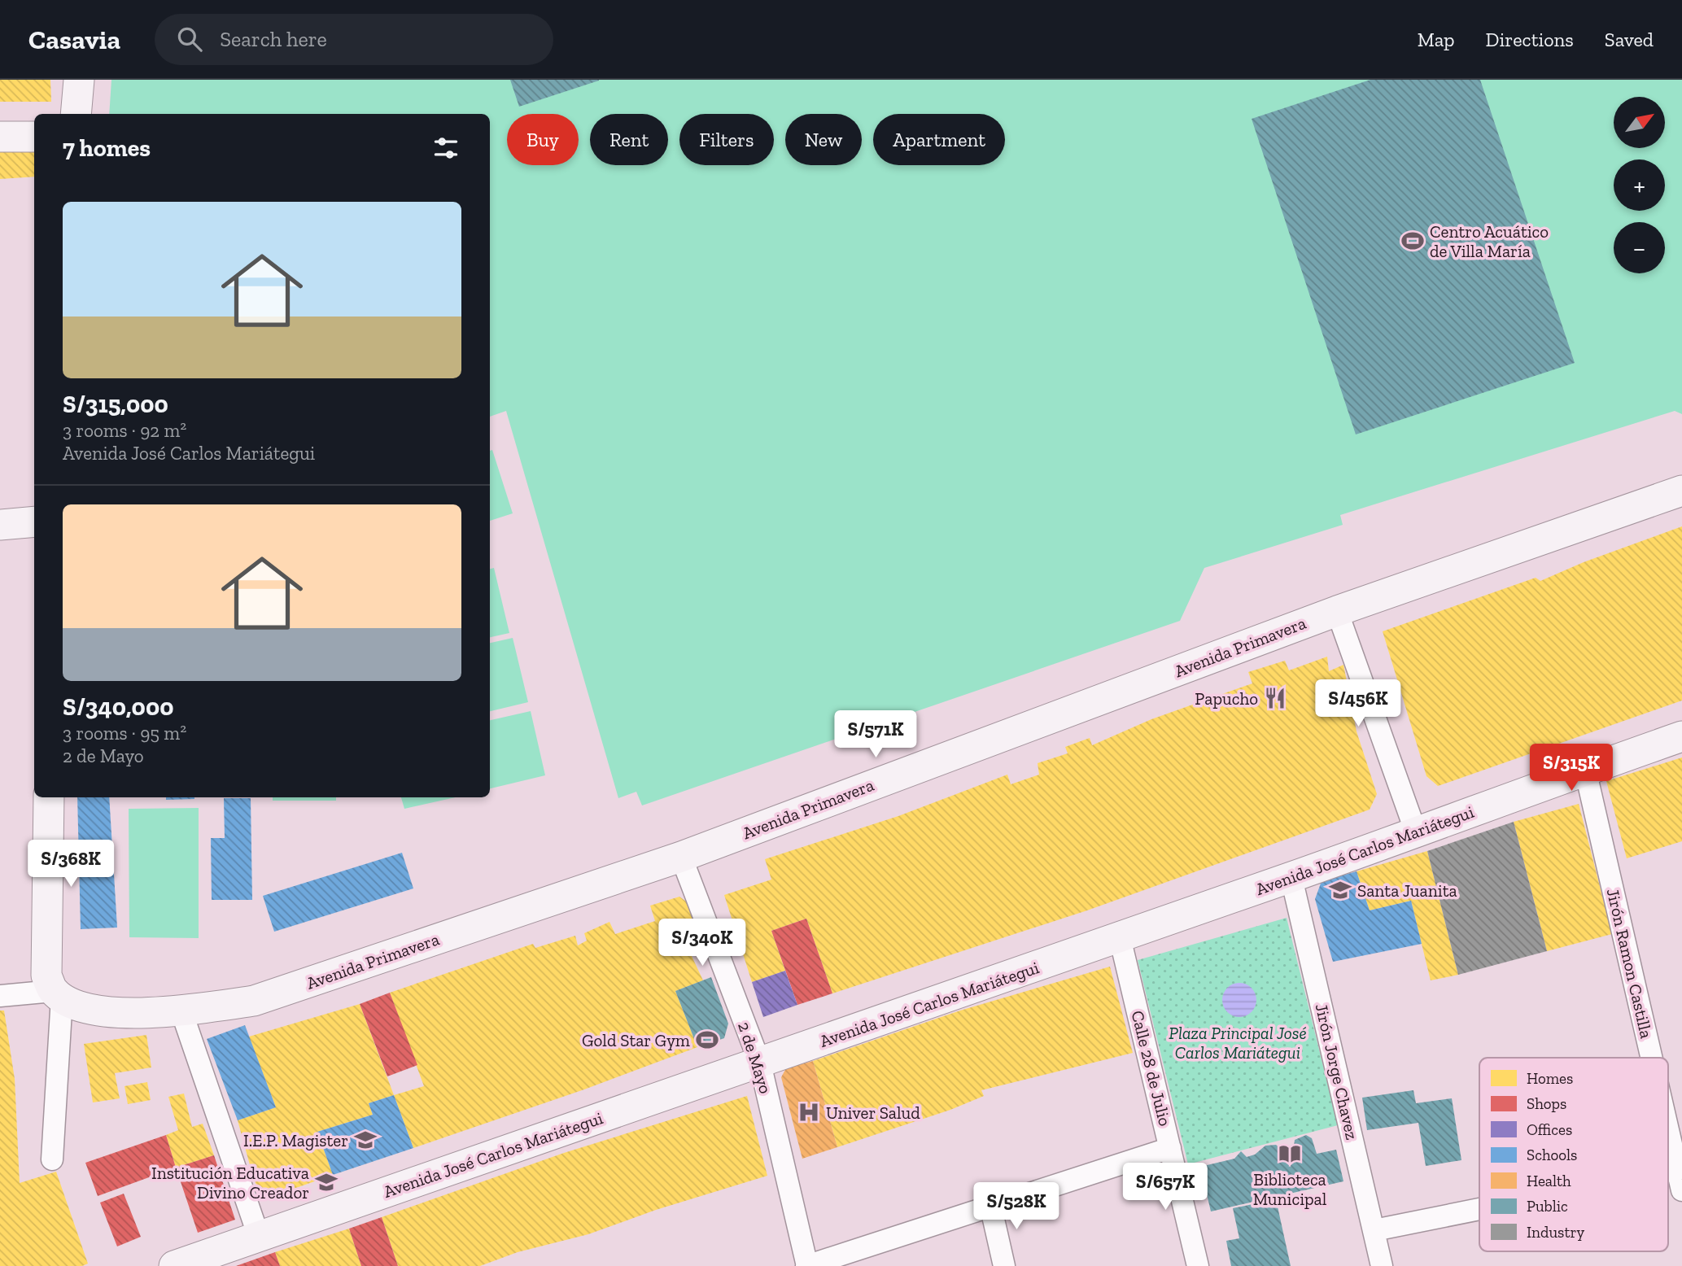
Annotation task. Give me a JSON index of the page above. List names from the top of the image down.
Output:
{
  "streets": {
    "street": [
      "Avenida Primavera",
      "Avenida José Carlos Mariátegui",
      "Jirón Ramon Castilla",
      "2 de Mayo",
      "Calle 28 de Julio",
      "Jirón Jorge Chavez"
    ]
  },
  "crossings": [
    ["Avenida Primavera", "2 de Mayo"],
    ["Avenida José Carlos Mariátegui", "Jirón Ramon Castilla"],
    ["Avenida José Carlos Mariátegui", "2 de Mayo"],
    ["Avenida José Carlos Mariátegui", "Calle 28 de Julio"],
    ["Avenida José Carlos Mariátegui", "Jirón Jorge Chavez"]
  ],
  "parks": ["Plaza Principal José Carlos Mariátegui"],
  "places": {
    "sports": ["Centro Acuático de Villa María", "Gold Star Gym"],
    "restaurant": ["Papucho"],
    "school or university": ["Santa Juanita", "I.E.P. Magister", "Institución Educativa Divino Creador"],
    "hospital": ["Univer Salud"],
    "library": ["Biblioteca Municipal"]
  },
  "legend": [
    "Homes",
    "Shops",
    "Offices",
    "Schools",
    "Health",
    "Public",
    "Industry"
  ],
  "north": "top right",
  "page": {
    "header": "Casavia",
    "search": "Search here",
    "nav": ["Map", "Directions", "Saved"],
    "map_buttons": ["+", "−"],
    "chip": [
      "Buy",
      "Rent",
      "Filters",
      "New",
      "Apartment"
    ],
    "heading": "7 homes",
    "list": [
      {
        "name": "S/315,000",
        "note": "3 rooms · 92 m² · Avenida José Carlos Mariátegui"
      },
      {
        "name": "S/340,000",
        "note": "3 rooms · 95 m² · 2 de Mayo"
      }
    ],
    "price": [
      "S/456K",
      "S/571K",
      "S/315K",
      "S/368K",
      "S/340K",
      "S/657K",
      "S/528K"
    ]
  }
}
